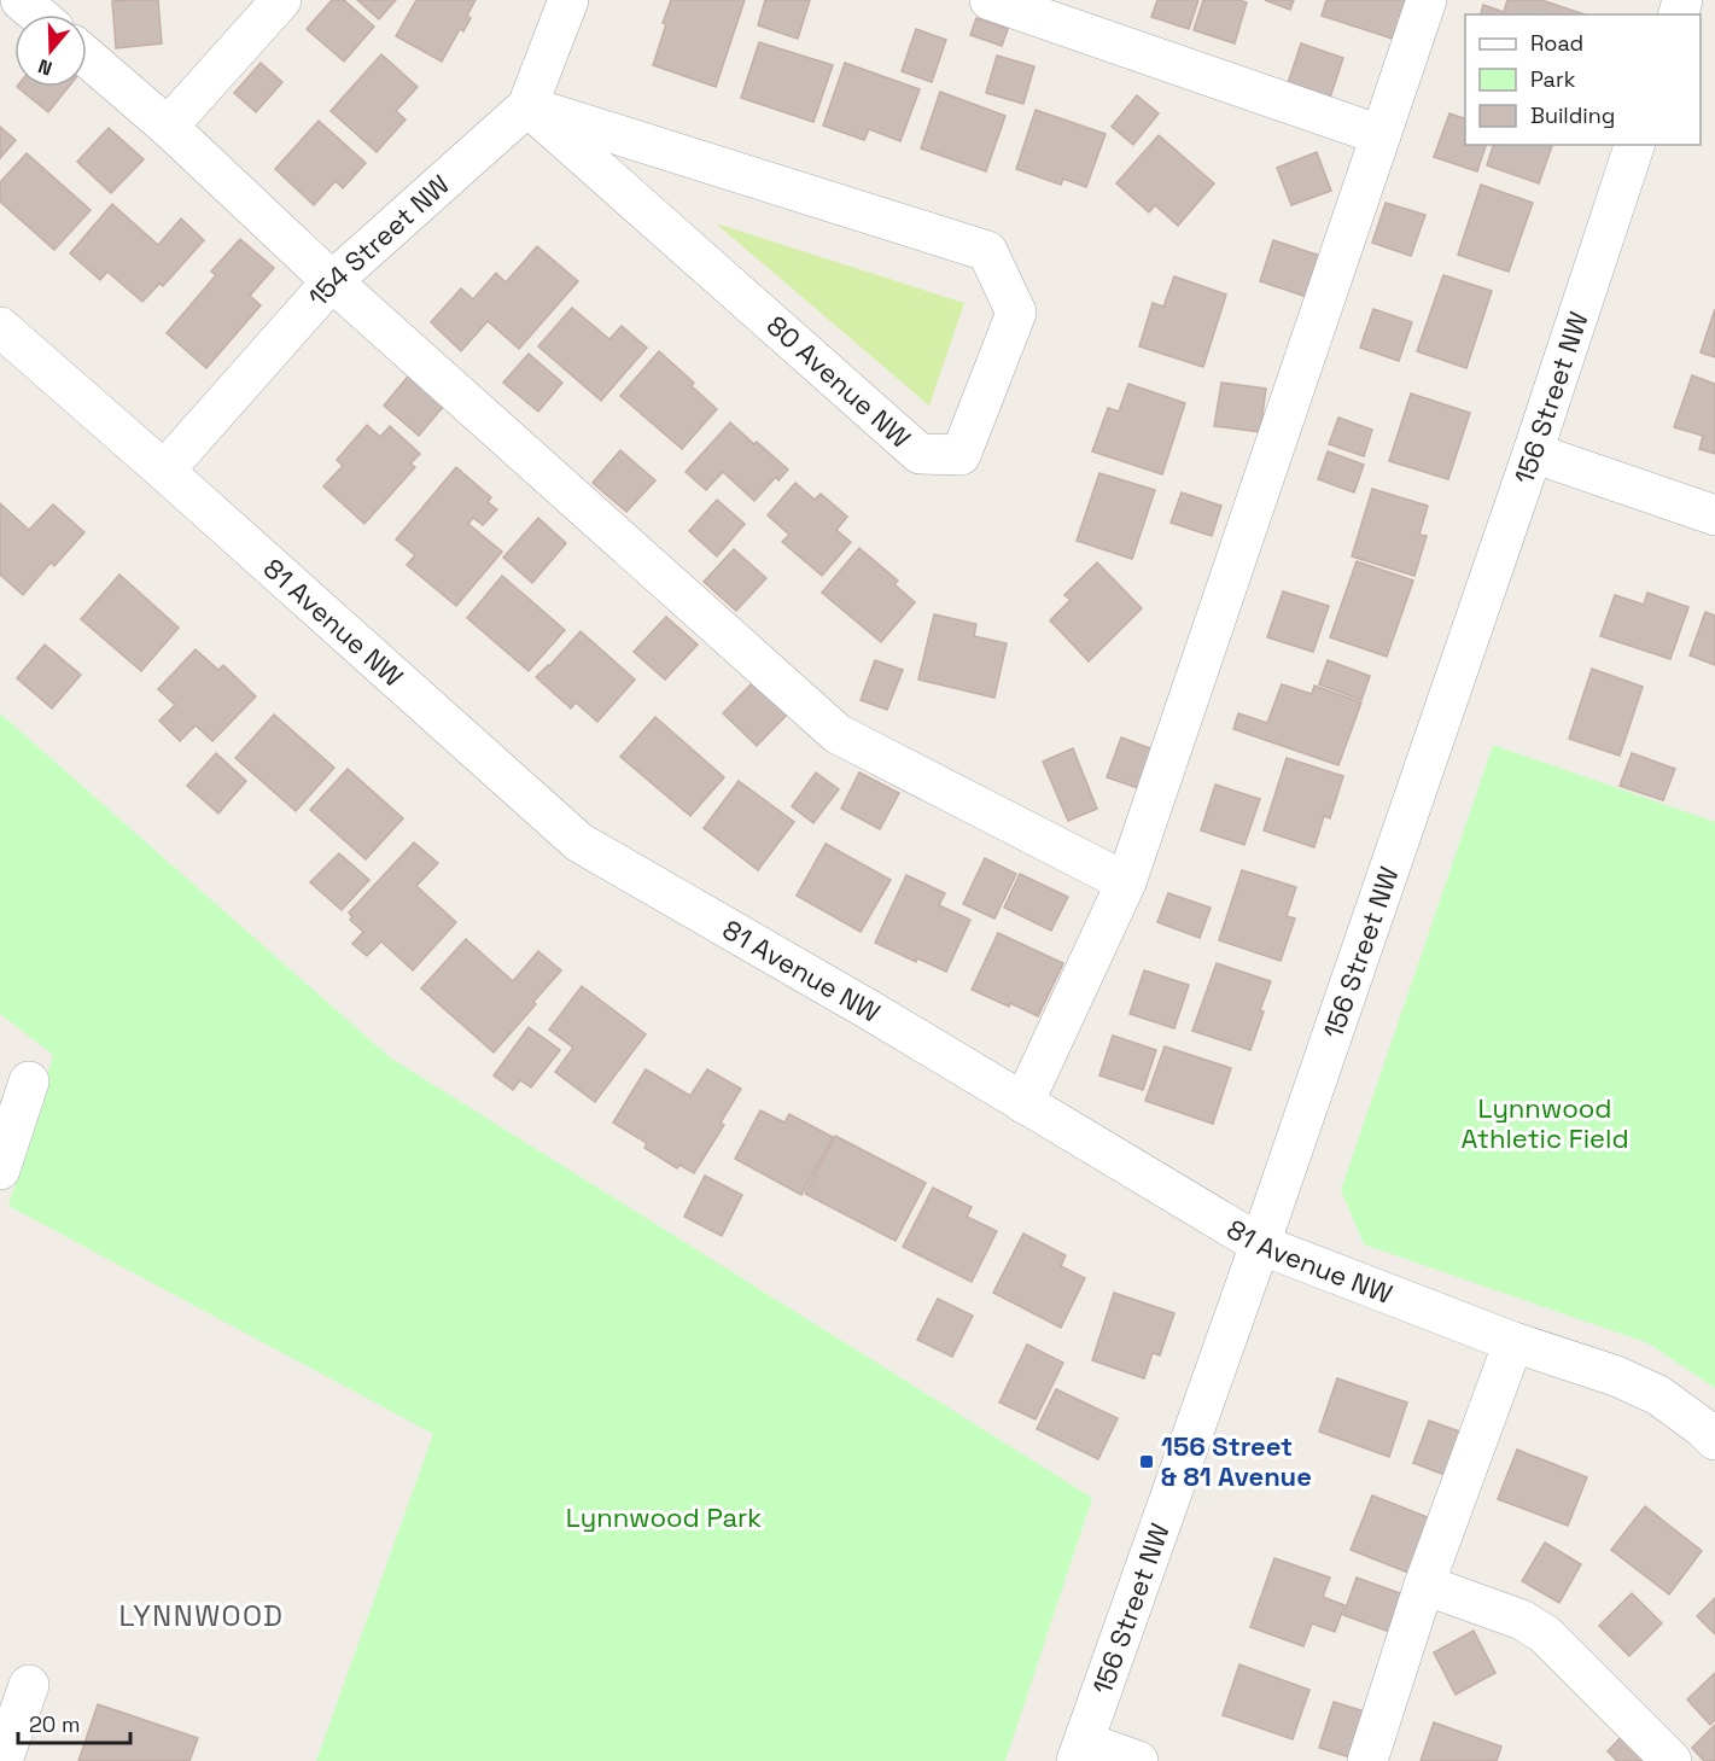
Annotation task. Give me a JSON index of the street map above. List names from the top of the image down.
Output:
{
  "streets": {
    "street": [
      "154 Street NW",
      "80 Avenue NW",
      "156 Street NW",
      "81 Avenue NW"
    ]
  },
  "crossings": [
    ["154 Street NW", "80 Avenue NW"],
    ["154 Street NW", "81 Avenue NW"],
    ["156 Street NW", "81 Avenue NW"]
  ],
  "districts": ["LYNNWOOD"],
  "parks": ["Lynnwood Athletic Field", "Lynnwood Park"],
  "places": {
    "transit": ["156 Street & 81 Avenue"]
  },
  "legend": ["Road", "Park", "Building"],
  "scale_bar": "20 m",
  "north": "bottom"
}
